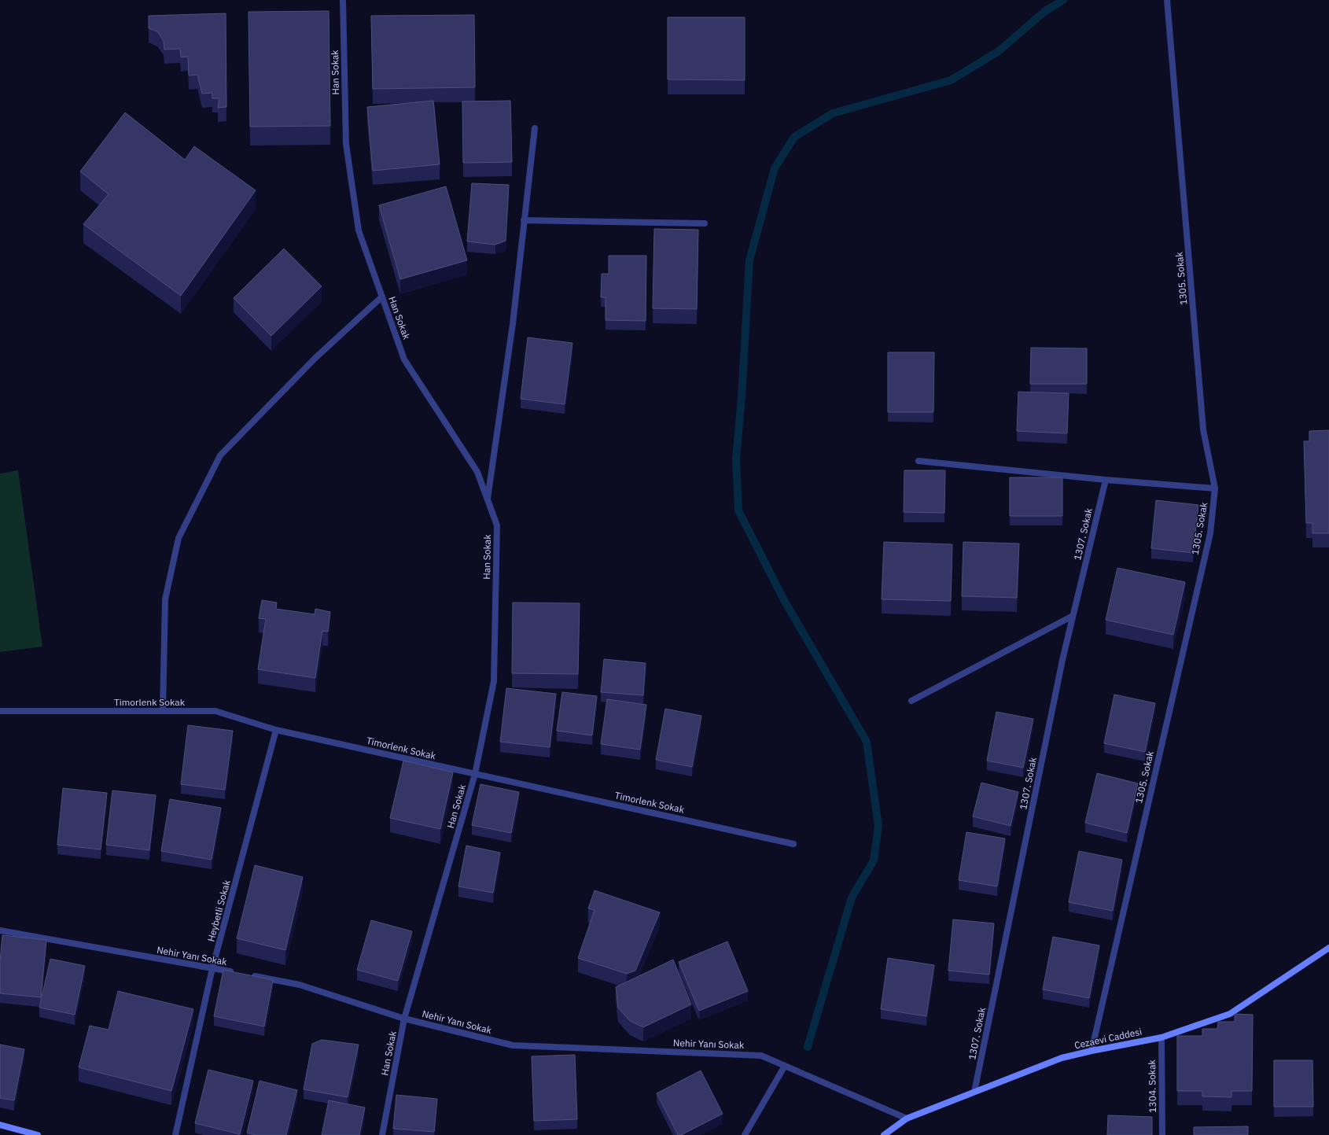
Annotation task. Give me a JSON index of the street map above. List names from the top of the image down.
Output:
{
  "streets": {
    "street": [
      "Han Sokak",
      "1305. Sokak",
      "1307. Sokak",
      "Timorlenk Sokak",
      "Heybetli Sokak",
      "Nehir Yanı Sokak",
      "Cezaevi Caddesi",
      "1304. Sokak"
    ]
  },
  "crossings": [
    ["Han Sokak", "Timorlenk Sokak"],
    ["Han Sokak", "Nehir Yanı Sokak"],
    ["1305. Sokak", "Cezaevi Caddesi"],
    ["1307. Sokak", "Cezaevi Caddesi"],
    ["Timorlenk Sokak", "Heybetli Sokak"],
    ["Heybetli Sokak", "Nehir Yanı Sokak"],
    ["Nehir Yanı Sokak", "Cezaevi Caddesi"],
    ["Cezaevi Caddesi", "1304. Sokak"]
  ]
}
